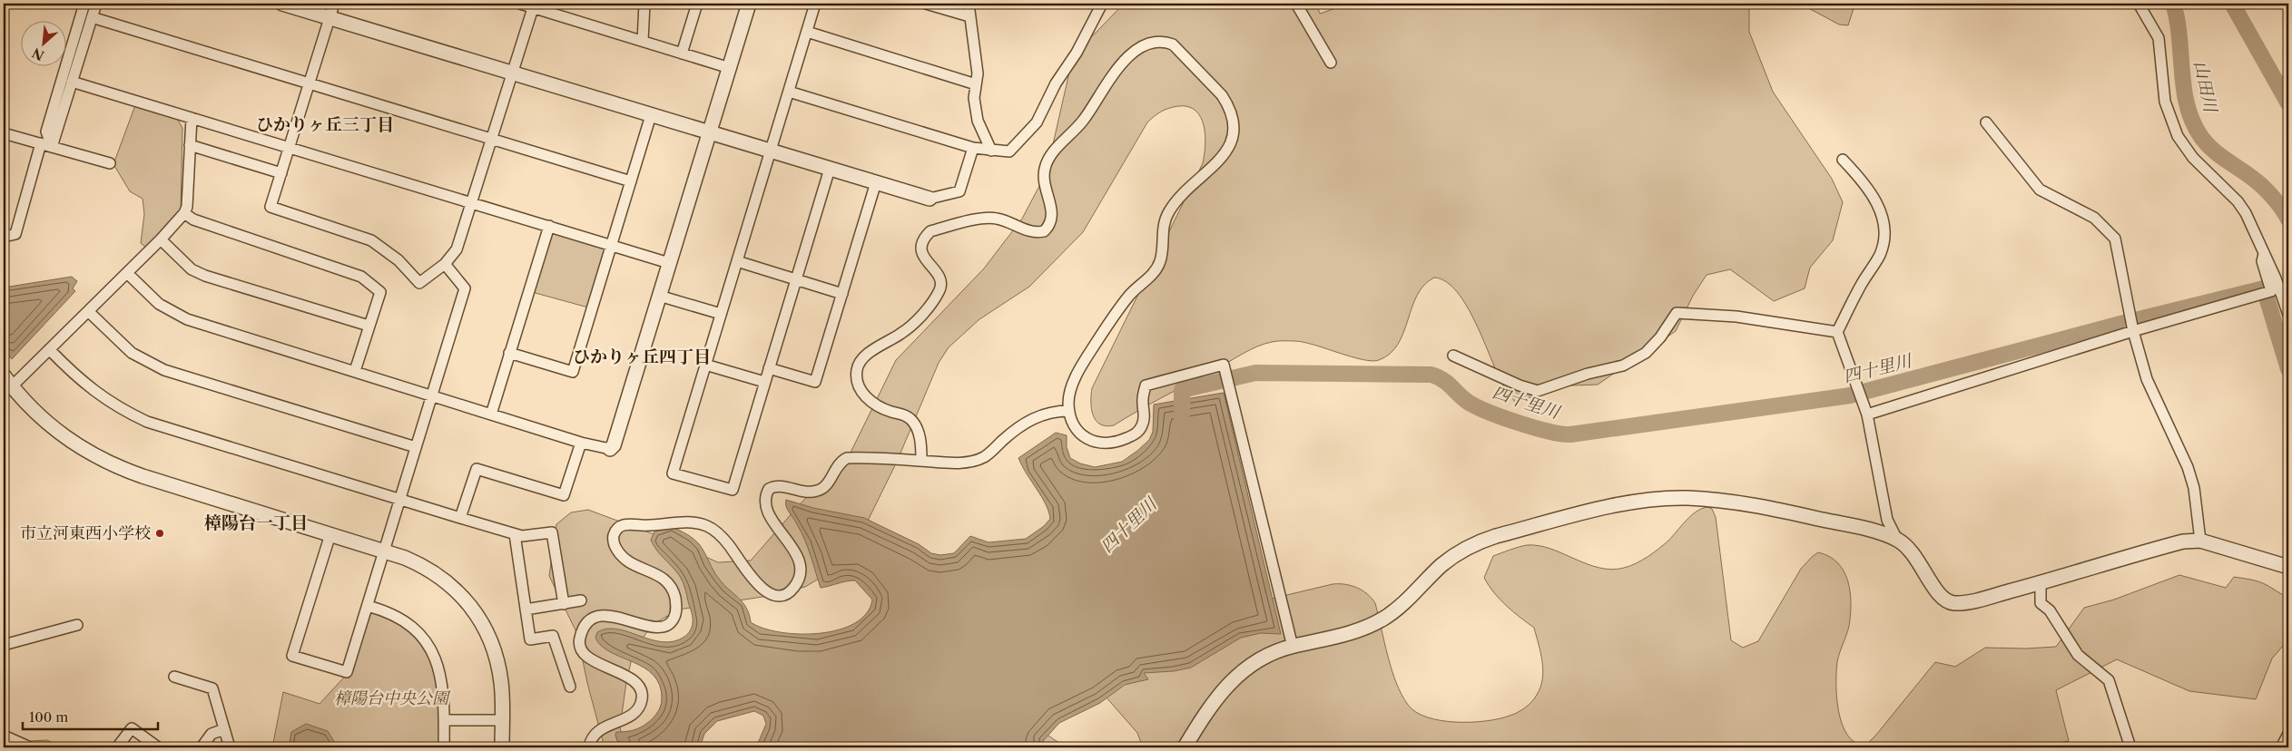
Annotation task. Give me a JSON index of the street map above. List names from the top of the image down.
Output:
{
  "districts": ["ひかりヶ丘三丁目", "ひかりヶ丘四丁目", "樟陽台一丁目"],
  "water": ["山田川", "四十里川"],
  "parks": ["樟陽台中央公園"],
  "places": ["市立河東西小学校"],
  "scale_bar": "100 m",
  "north": "bottom left"
}
